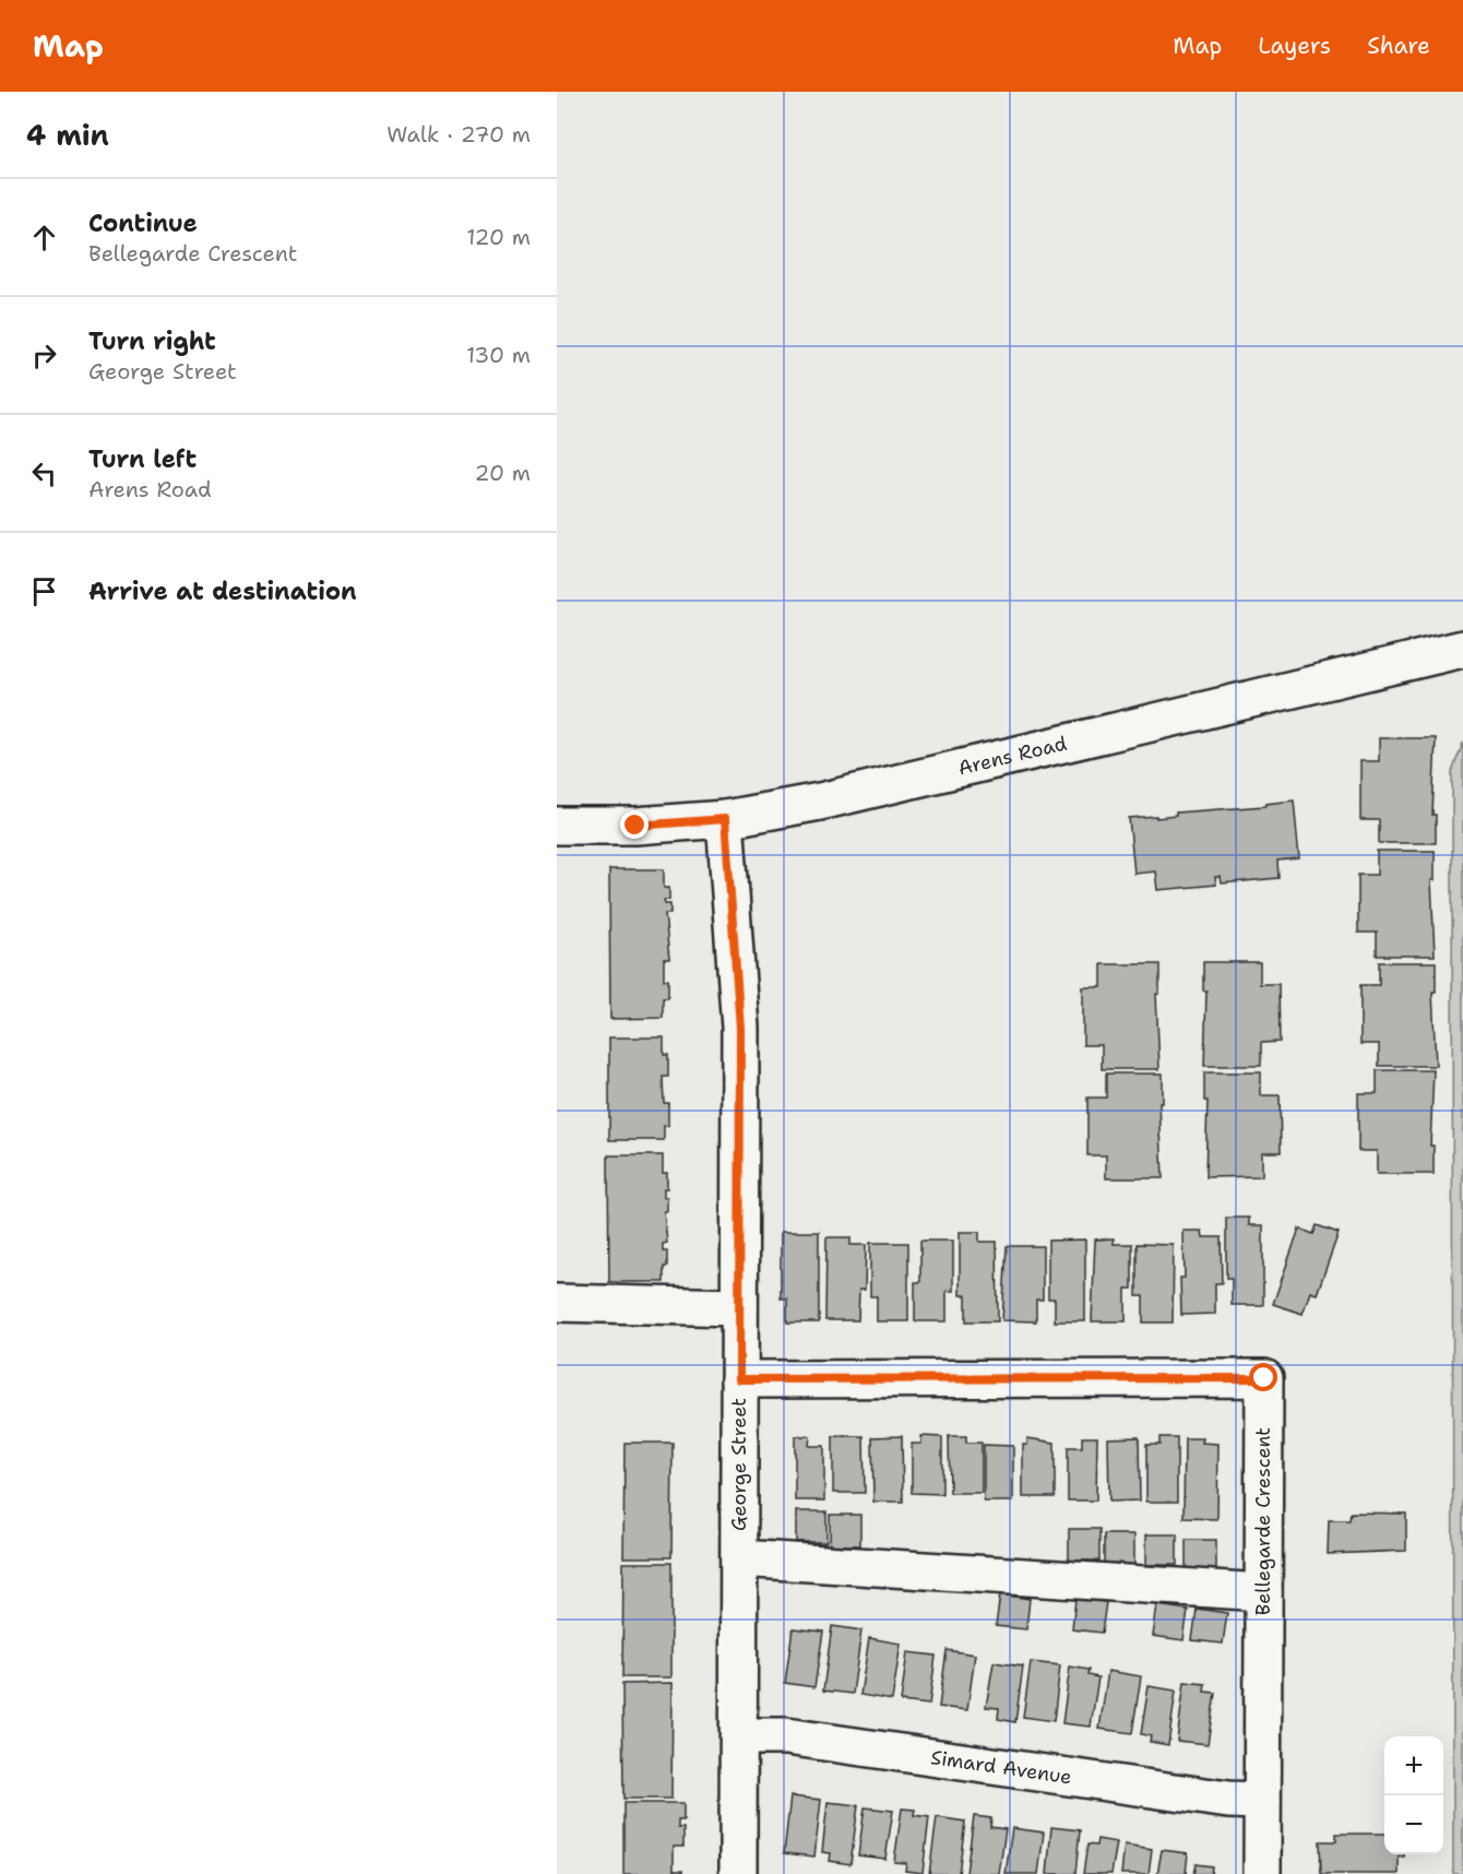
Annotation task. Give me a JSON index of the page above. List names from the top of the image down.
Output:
{
  "streets": {
    "street": [
      "Arens Road",
      "George Street",
      "Bellegarde Crescent",
      "Simard Avenue"
    ]
  },
  "crossings": [
    ["Arens Road", "George Street"],
    ["George Street", "Bellegarde Crescent"],
    ["George Street", "Simard Avenue"],
    ["Bellegarde Crescent", "Simard Avenue"]
  ],
  "page": {
    "header": "Map",
    "nav": ["Map", "Layers", "Share"],
    "heading": ["4 min", "Walk · 270 m"],
    "list": [
      ["Continue", "Bellegarde Crescent", "120 m"],
      ["Turn right", "George Street", "130 m"],
      ["Turn left", "Arens Road", "20 m"],
      "Arrive at destination"
    ],
    "map_buttons": ["+", "−"]
  }
}
